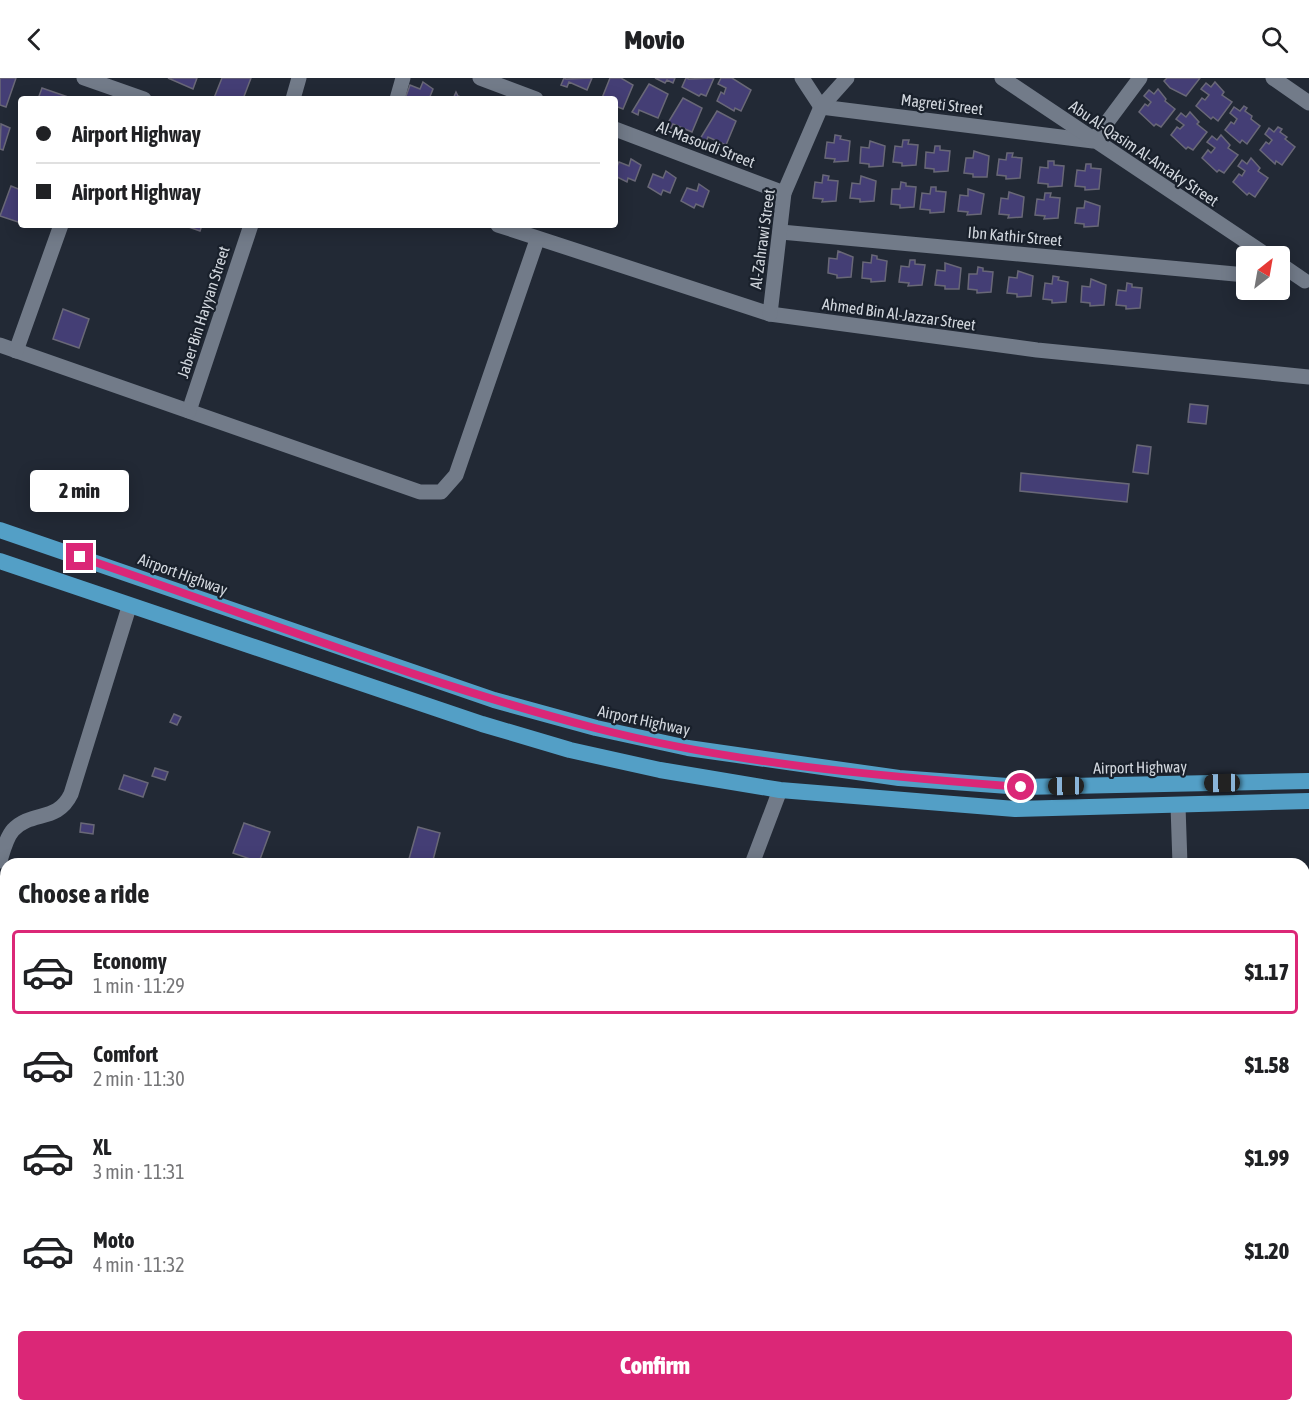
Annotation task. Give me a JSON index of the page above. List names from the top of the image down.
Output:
{
  "streets": {
    "highway": ["Airport Highway"],
    "street": [
      "Magreti Street",
      "Al-Masoudi Street",
      "Abu Al-Qasim Al-Antaky Street",
      "Ibn Kathir Street",
      "Al-Zahrawi Street",
      "Jaber Bin Hayyan Street",
      "Ahmed Bin Al-Jazzar Street"
    ]
  },
  "crossings": [
    ["Magreti Street", "Abu Al-Qasim Al-Antaky Street"],
    ["Magreti Street", "Al-Zahrawi Street"],
    ["Al-Masoudi Street", "Al-Zahrawi Street"],
    ["Ibn Kathir Street", "Al-Zahrawi Street"],
    ["Al-Zahrawi Street", "Ahmed Bin Al-Jazzar Street"]
  ],
  "north": "top right",
  "page": {
    "header": "Movio",
    "banner": ["Airport Highway", "Airport Highway"],
    "bubble": "2 min",
    "heading": "Choose a ride",
    "list": [
      {
        "name": "Economy",
        "note": "1 min · 11:29",
        "value": "$1.17"
      },
      {
        "name": "Comfort",
        "note": "2 min · 11:30",
        "value": "$1.58"
      },
      {
        "name": "XL",
        "note": "3 min · 11:31",
        "value": "$1.99"
      },
      {
        "name": "Moto",
        "note": "4 min · 11:32",
        "value": "$1.20"
      }
    ],
    "buttons": "Confirm"
  }
}
